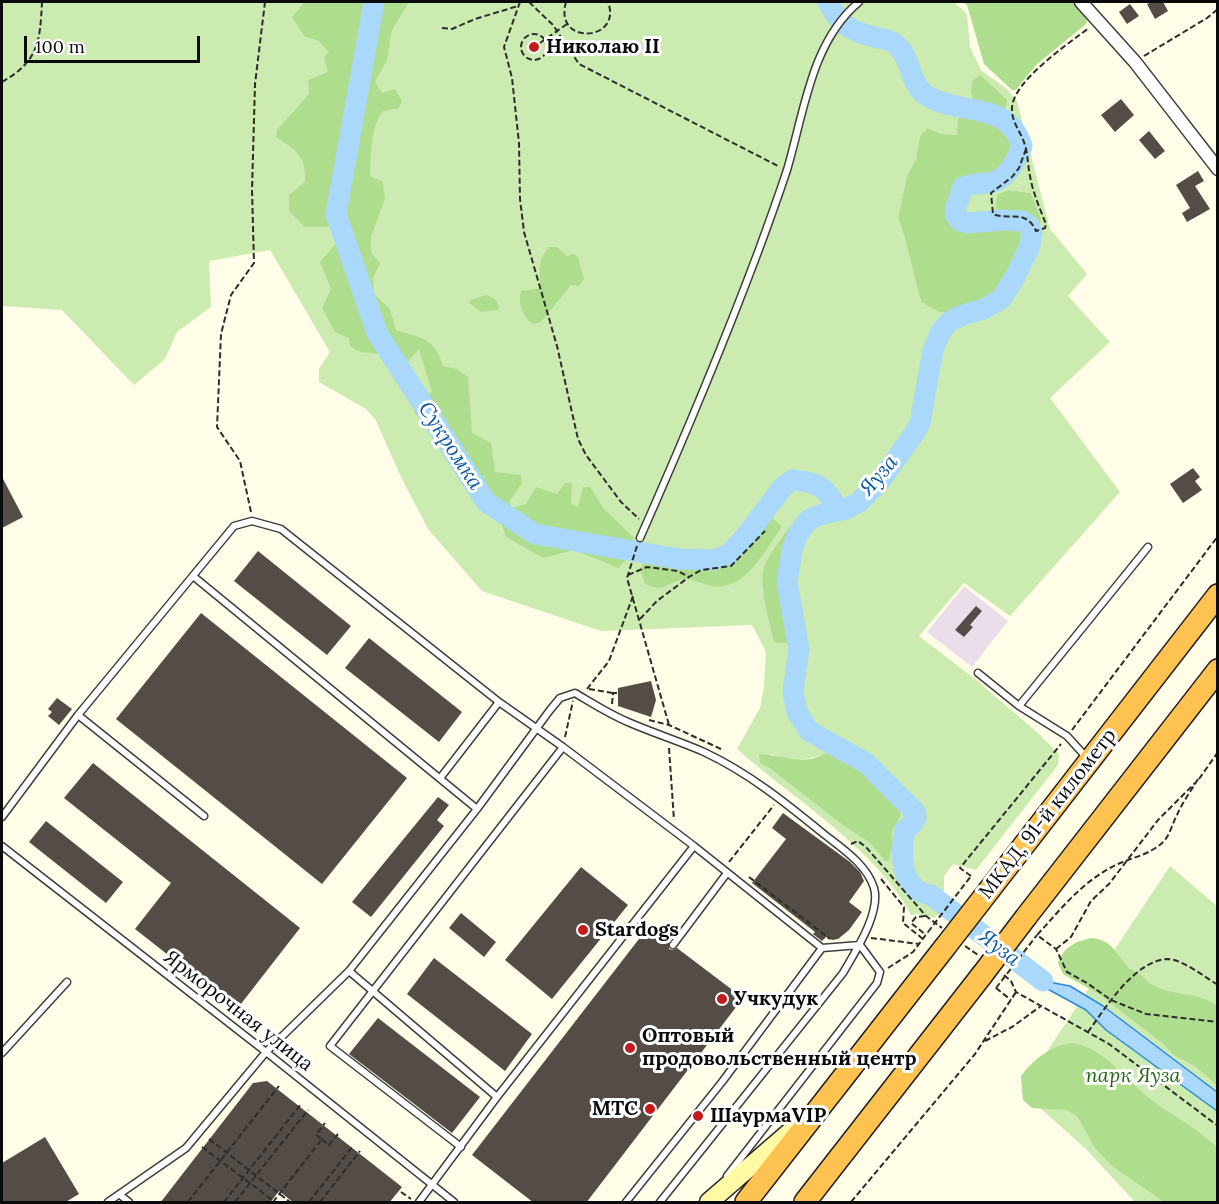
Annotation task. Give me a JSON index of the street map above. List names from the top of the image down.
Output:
{
  "streets": {
    "highway": ["МКАД, 91-й километр"],
    "lane": ["Ярморочная улица"]
  },
  "water": ["Сукромка", "Яуза"],
  "parks": ["парк Яуза"],
  "places": [
    "Николаю II",
    "Stardogs",
    "Учкудук",
    "Оптовый продовольственный центр",
    "МТС",
    "ШаурмаVIP"
  ],
  "scale_bar": "100 m"
}
